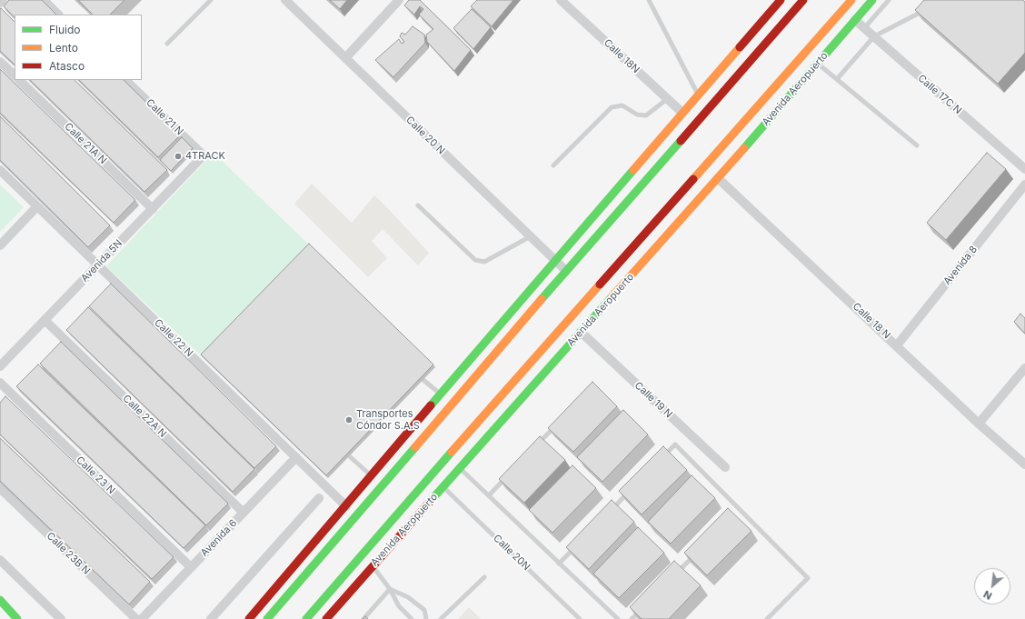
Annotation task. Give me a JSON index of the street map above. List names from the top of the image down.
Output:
{
  "streets": {
    "main road": ["Avenida Aeropuerto"],
    "street": [
      "Calle 18N",
      "Calle 17C N",
      "Calle 21 N",
      "Calle 20 N",
      "Calle 21A N",
      "Avenida 5N",
      "Avenida 8",
      "Calle 18 N",
      "Calle 22 N",
      "Calle 19 N",
      "Calle 22A N",
      "Calle 23 N",
      "Avenida 6",
      "Calle 23B N"
    ],
    "lane": ["Calle 20N"]
  },
  "crossings": [
    ["Avenida Aeropuerto", "Calle 17C N"],
    ["Avenida Aeropuerto", "Calle 18 N"],
    ["Avenida Aeropuerto", "Calle 19 N"],
    ["Avenida Aeropuerto", "Calle 20N"],
    ["Calle 21 N", "Avenida 5N"],
    ["Calle 21A N", "Avenida 5N"],
    ["Avenida 5N", "Calle 22 N"],
    ["Avenida 5N", "Calle 22A N"],
    ["Avenida 8", "Calle 18 N"],
    ["Calle 22 N", "Avenida 6"],
    ["Calle 22A N", "Avenida 6"],
    ["Calle 23 N", "Avenida 6"]
  ],
  "places": ["4TRACK", "Transportes Cóndor S.A.S"],
  "legend": ["Fluido", "Lento", "Atasco"],
  "north": "bottom left"
}
